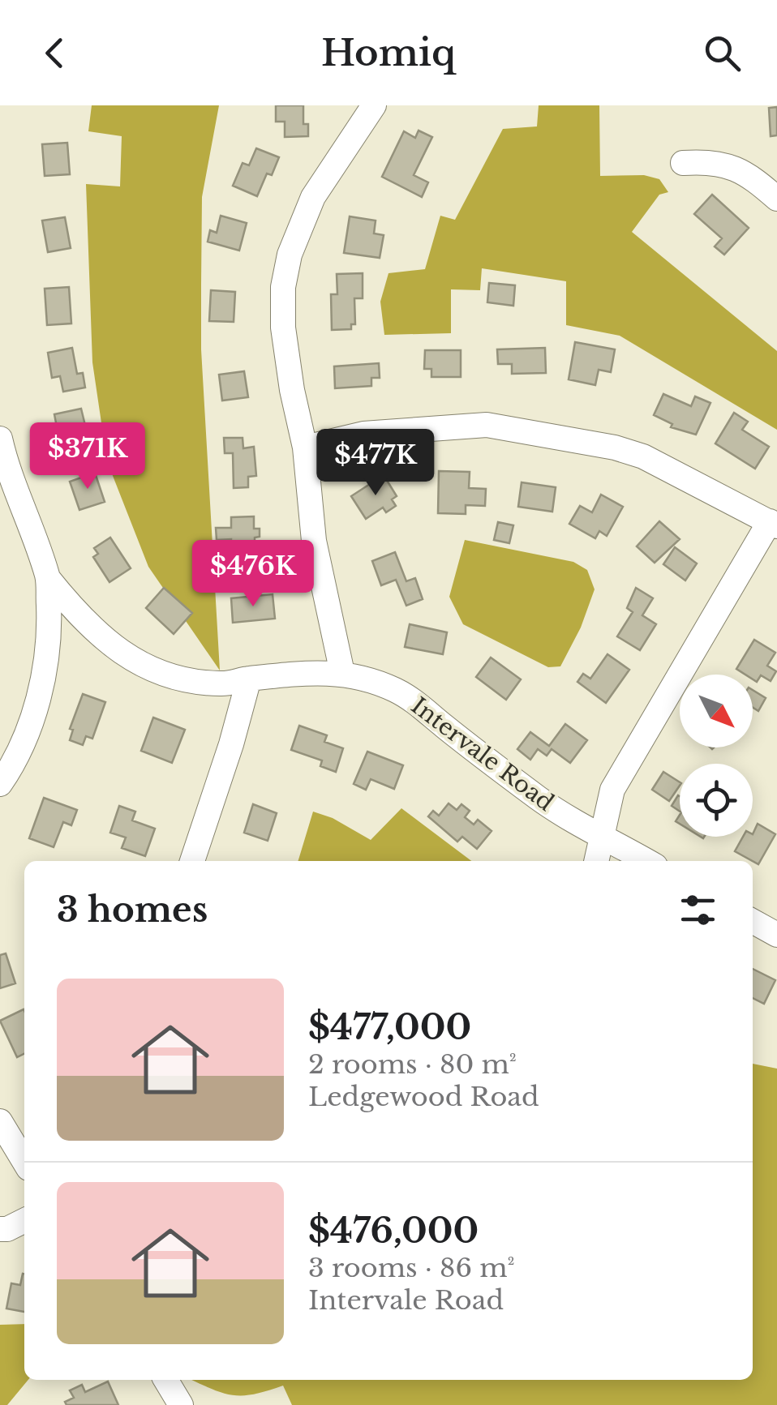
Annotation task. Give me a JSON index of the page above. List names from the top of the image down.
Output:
{
  "streets": {
    "street": ["Intervale Road"]
  },
  "north": "bottom right",
  "page": {
    "header": "Homiq",
    "price": ["$371K", "$477K", "$476K"],
    "heading": "3 homes",
    "list": [
      {
        "name": "$477,000",
        "note": "2 rooms · 80 m² · Ledgewood Road"
      },
      {
        "name": "$476,000",
        "note": "3 rooms · 86 m² · Intervale Road"
      }
    ]
  }
}
